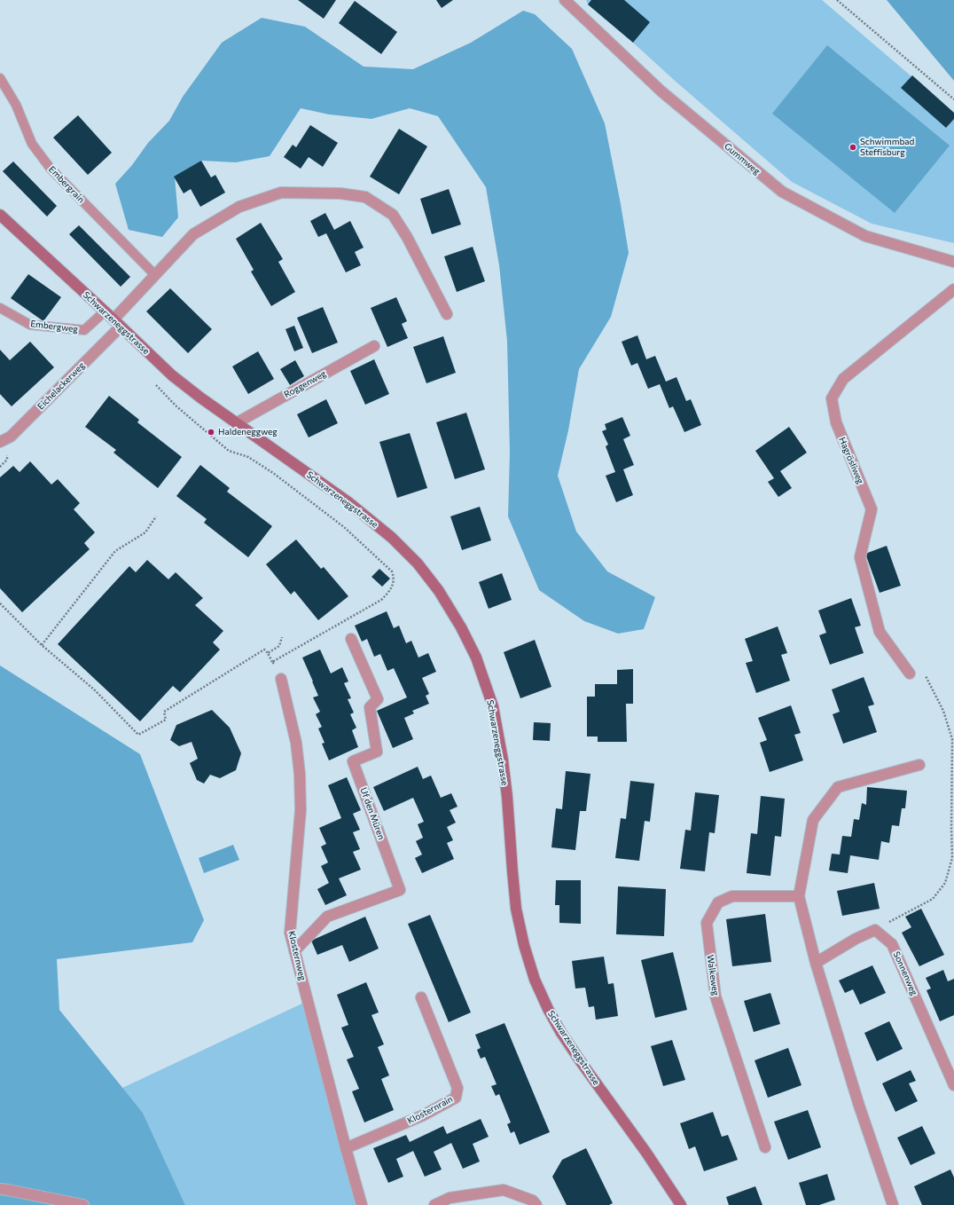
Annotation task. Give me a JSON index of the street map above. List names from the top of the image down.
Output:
{
  "streets": {
    "main road": ["Schwarzeneggstrasse"],
    "street": [
      "Gummweg",
      "Roggenweg",
      "Eichelackerweg",
      "Hagrösliweg",
      "Uf den Müren",
      "Klosternweg",
      "Sonnenweg",
      "Walkeweg",
      "Klosternrain"
    ],
    "lane": ["Embergrain", "Embergweg"]
  },
  "crossings": [
    ["Schwarzeneggstrasse", "Embergweg"],
    ["Schwarzeneggstrasse", "Roggenweg"],
    ["Schwarzeneggstrasse", "Eichelackerweg"],
    ["Uf den Müren", "Klosternweg"],
    ["Klosternweg", "Klosternrain"]
  ],
  "places": ["Schwimmbad Steffisburg", "Haldeneggweg"]
}
